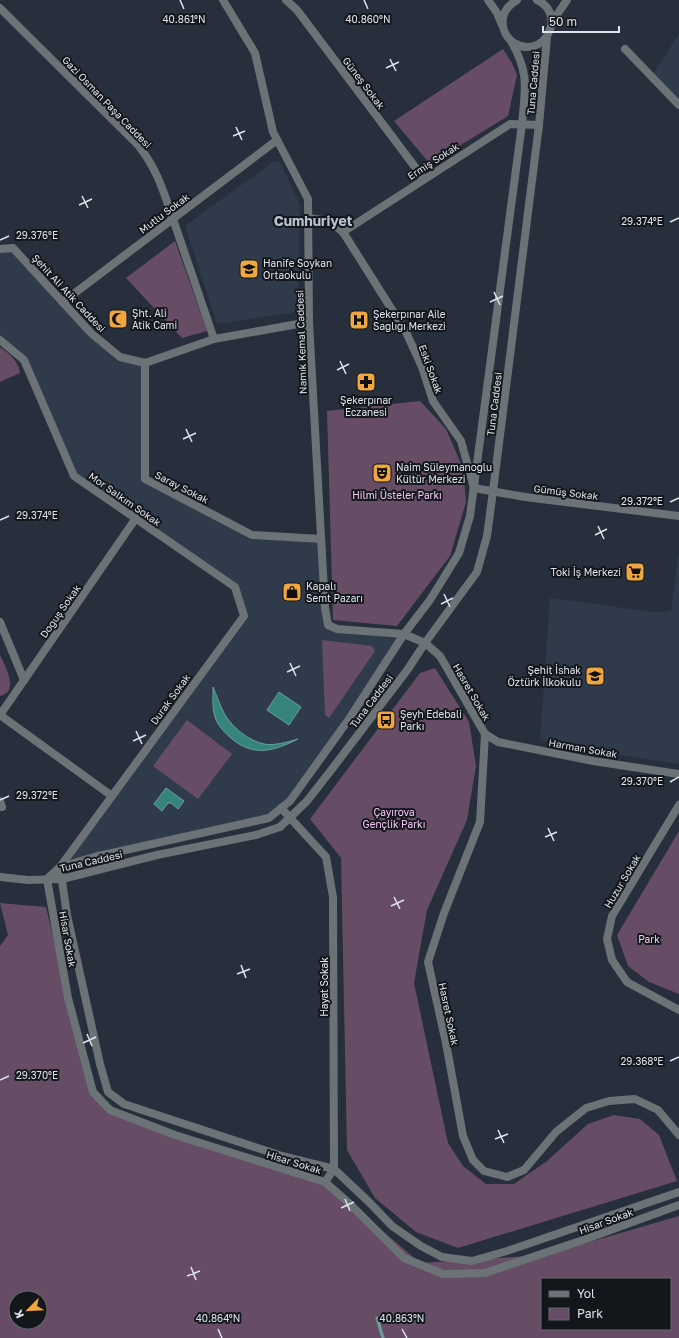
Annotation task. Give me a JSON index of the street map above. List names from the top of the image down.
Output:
{
  "streets": {
    "street": [
      "Güneş Sokak",
      "Tuna Caddesi",
      "Gazi Osman Paşa Caddesi",
      "Ermiş Sokak",
      "Mutlu Sokak",
      "Şehit Ali Atik Caddesi",
      "Namık Kemal Caddesi",
      "Eski Sokak",
      "Saray Sokak",
      "Gümüş Sokak",
      "Mor Salkım Sokak",
      "Doğuş Sokak",
      "Hasret Sokak",
      "Durak Sokak",
      "Harman Sokak",
      "Huzur Sokak",
      "Hisar Sokak",
      "Hayat Sokak"
    ]
  },
  "crossings": [
    ["Güneş Sokak", "Ermiş Sokak"],
    ["Tuna Caddesi", "Ermiş Sokak"],
    ["Tuna Caddesi", "Namık Kemal Caddesi"],
    ["Tuna Caddesi", "Eski Sokak"],
    ["Tuna Caddesi", "Gümüş Sokak"],
    ["Tuna Caddesi", "Hasret Sokak"],
    ["Tuna Caddesi", "Durak Sokak"],
    ["Tuna Caddesi", "Hisar Sokak"],
    ["Tuna Caddesi", "Hayat Sokak"],
    ["Gazi Osman Paşa Caddesi", "Mutlu Sokak"],
    ["Ermiş Sokak", "Eski Sokak"],
    ["Mutlu Sokak", "Şehit Ali Atik Caddesi"],
    ["Mutlu Sokak", "Namık Kemal Caddesi"],
    ["Şehit Ali Atik Caddesi", "Saray Sokak"],
    ["Namık Kemal Caddesi", "Eski Sokak"],
    ["Namık Kemal Caddesi", "Saray Sokak"],
    ["Namık Kemal Caddesi", "Hasret Sokak"],
    ["Eski Sokak", "Gümüş Sokak"],
    ["Mor Salkım Sokak", "Doğuş Sokak"],
    ["Mor Salkım Sokak", "Durak Sokak"],
    ["Doğuş Sokak", "Durak Sokak"],
    ["Hasret Sokak", "Harman Sokak"],
    ["Hisar Sokak", "Hayat Sokak"]
  ],
  "districts": ["Cumhuriyet"],
  "parks": ["Hilmi Üsteler Parkı", "Çayırova Gençlik Parkı", "Park"],
  "places": {
    "school or university": ["Hanife Soykan Ortaokulu", "Şehit İshak Öztürk İlkokulu"],
    "mosque": ["Şht. Ali Atik Cami"],
    "hospital": ["Şekerpınar Aile Sağlığı Merkezi"],
    "pharmacy": ["Şekerpınar Eczanesi"],
    "theatre": ["Naim Süleymanoğlu Kültür Merkezi"],
    "supermarket": ["Toki İş Merkezi"],
    "shop": ["Kapalı Semt Pazarı"],
    "bus stop": ["Şeyh Edebali Parkı"]
  },
  "legend": ["Yol", "Park"],
  "scale_bar": "50 m",
  "north": "bottom left",
  "coordinates": [
    "40.861°N",
    "40.860°N",
    "29.374°E",
    "29.376°E",
    "29.372°E",
    "29.370°E",
    "29.368°E",
    "40.864°N",
    "40.863°N"
  ]
}
